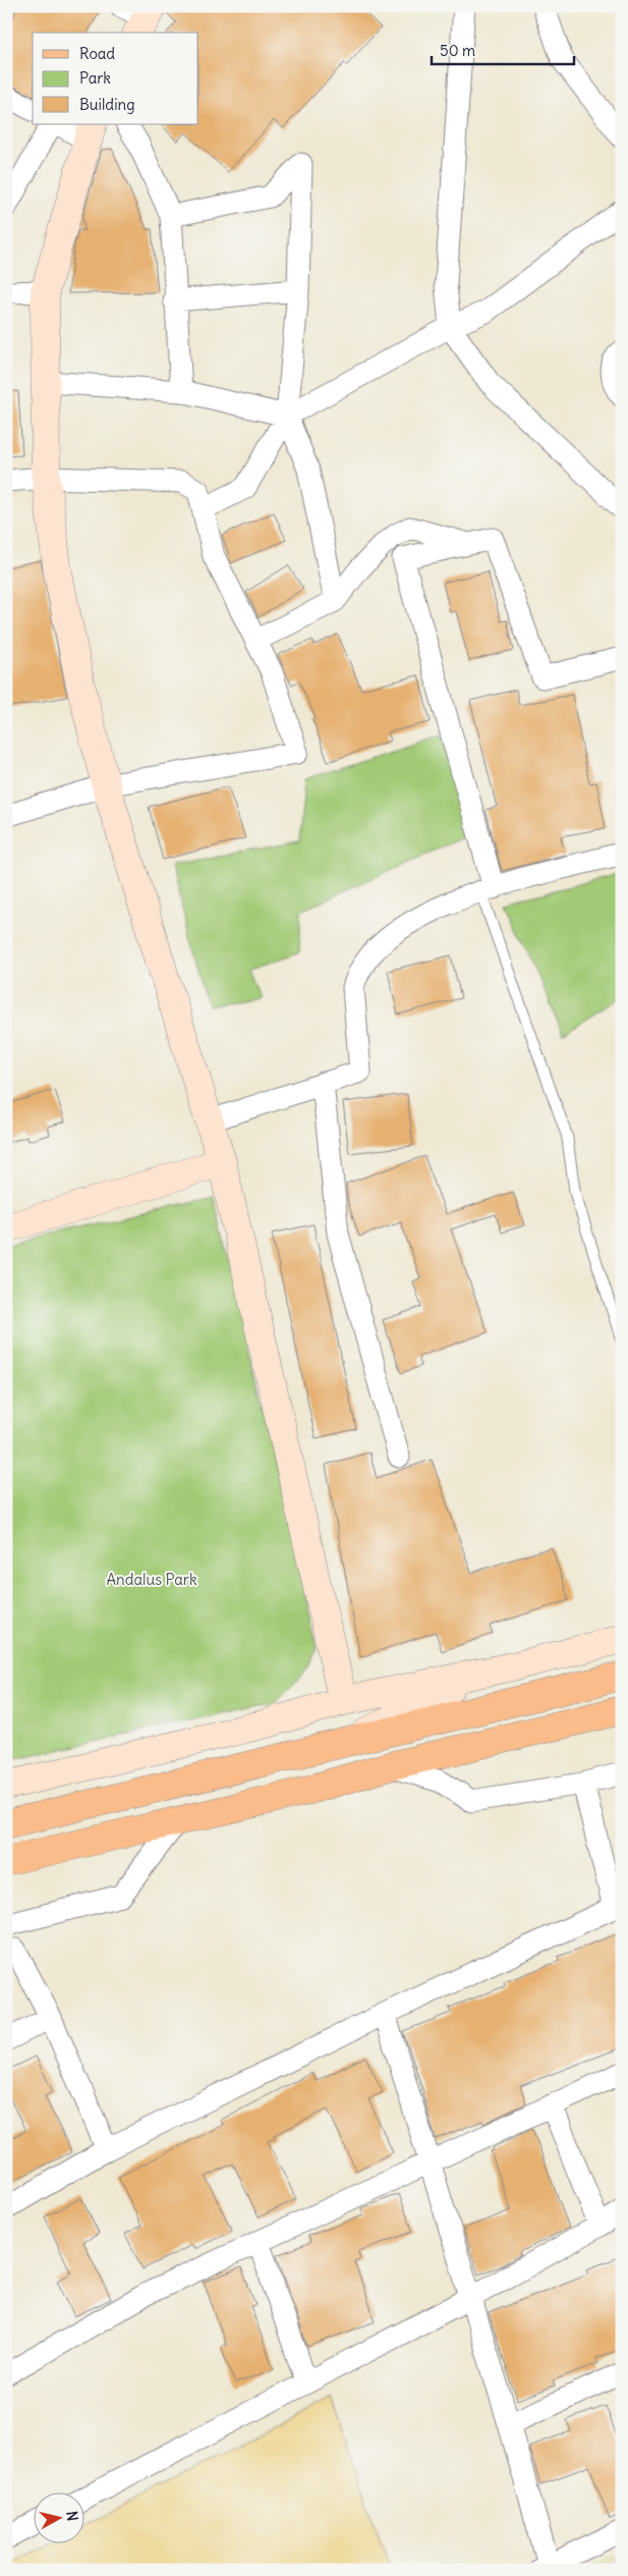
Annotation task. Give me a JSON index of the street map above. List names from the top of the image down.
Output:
{
  "parks": ["Andalus Park"],
  "legend": ["Road", "Park", "Building"],
  "scale_bar": "50 m",
  "north": "right"
}
